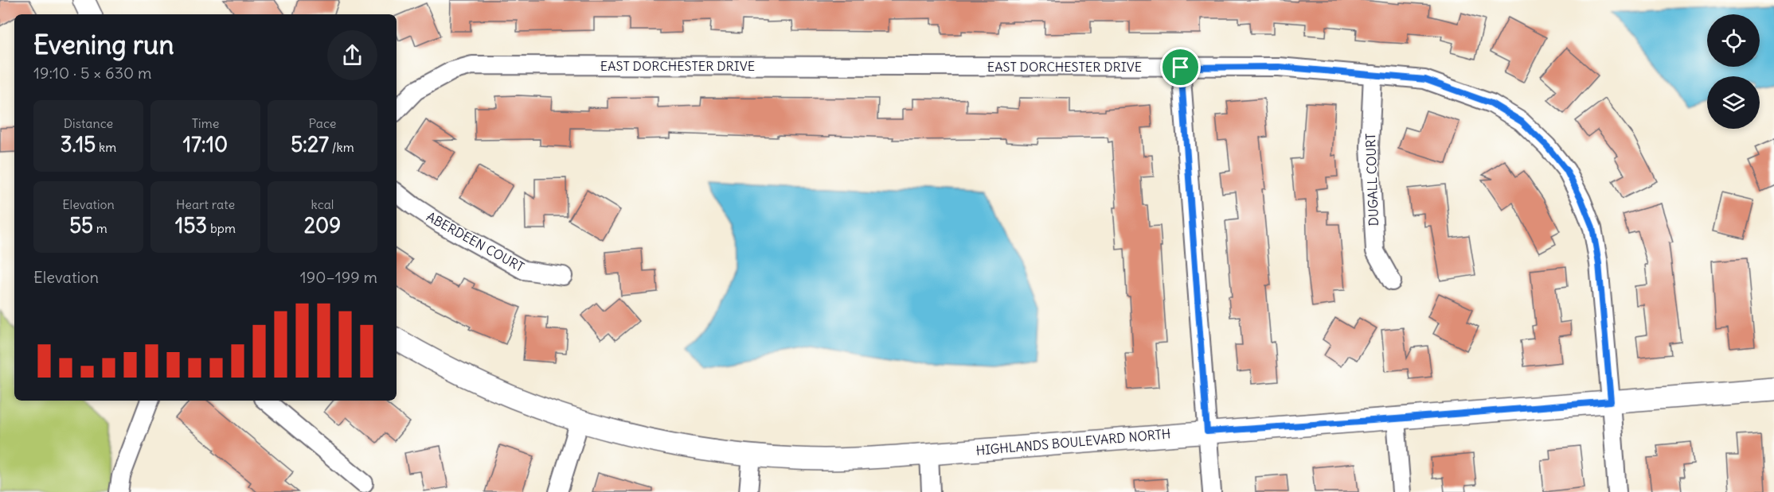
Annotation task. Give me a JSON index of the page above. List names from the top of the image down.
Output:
{
  "streets": {
    "street": [
      "EAST DORCHESTER DRIVE",
      "DUGALL COURT",
      "ABERDEEN COURT",
      "HIGHLANDS BOULEVARD NORTH"
    ]
  },
  "crossings": [
    ["EAST DORCHESTER DRIVE", "DUGALL COURT"],
    ["EAST DORCHESTER DRIVE", "HIGHLANDS BOULEVARD NORTH"]
  ],
  "page": {
    "heading": ["Evening run", "19:10 · 5 × 630 m"],
    "stats": [
      ["Distance", "3.15 km"],
      ["Time", "17:10"],
      ["Pace", "5:27 /km"],
      ["Elevation", "55 m"],
      ["Heart rate", "153 bpm"],
      ["kcal", "209"]
    ],
    "chart": ["Elevation", "190–199 m"]
  }
}
